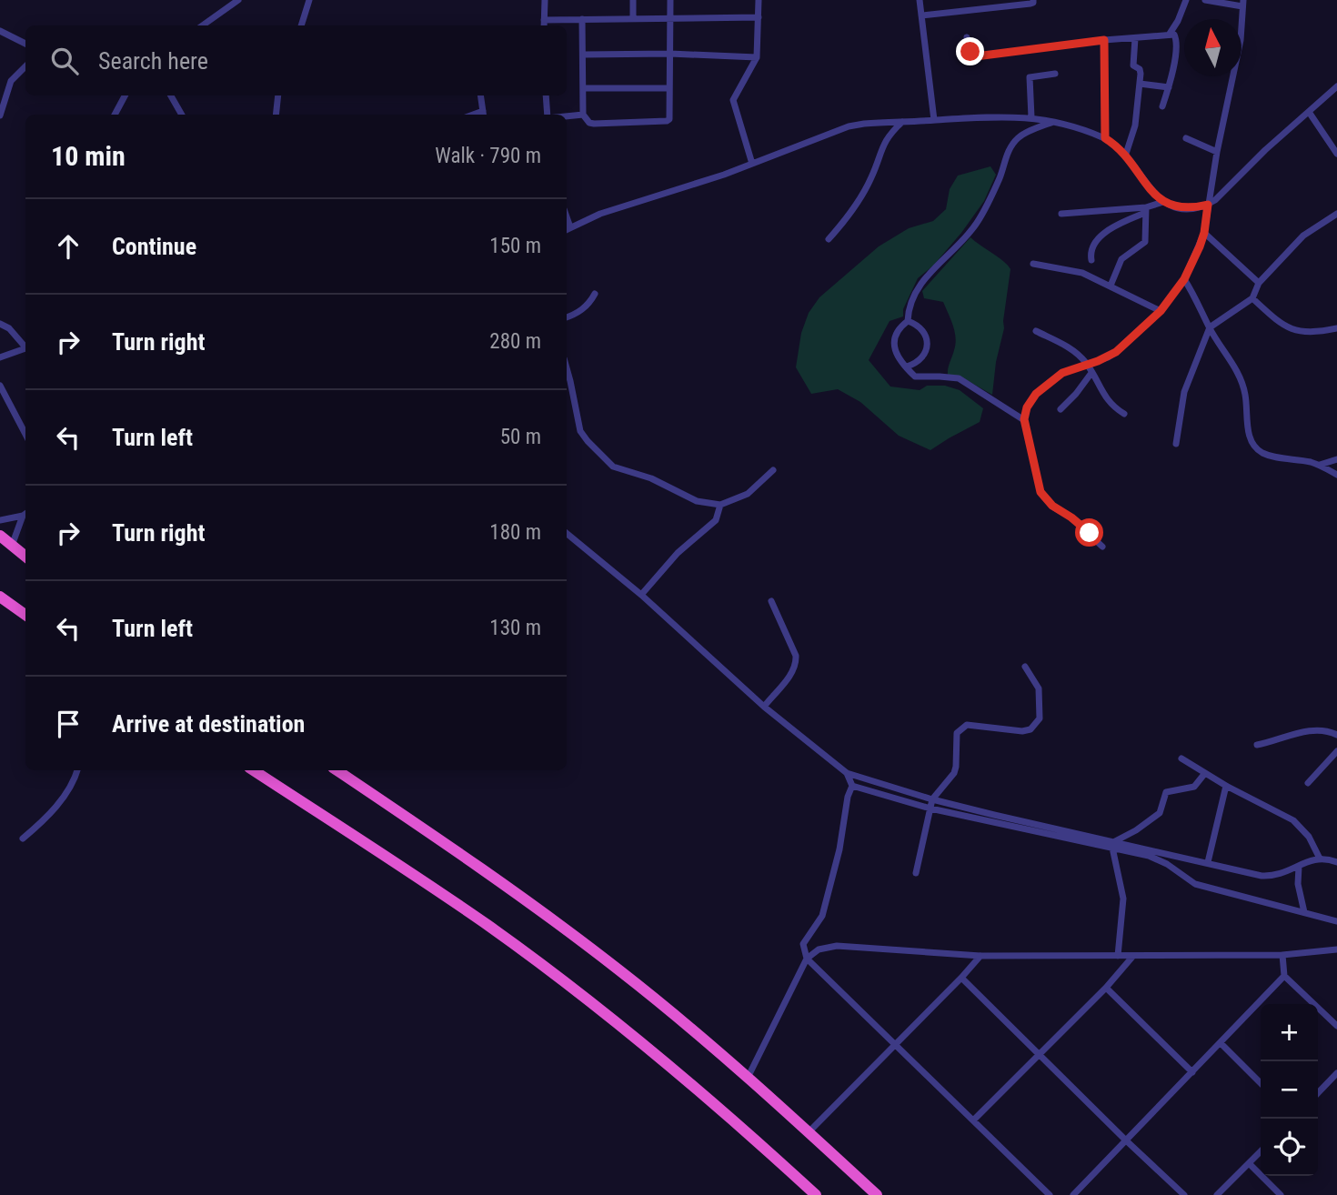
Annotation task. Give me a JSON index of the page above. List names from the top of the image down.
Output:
{
  "north": "top",
  "page": {
    "search": "Search here",
    "heading": ["10 min", "Walk · 790 m"],
    "list": [
      ["Continue", "150 m"],
      ["Turn right", "280 m"],
      ["Turn left", "50 m"],
      ["Turn right", "180 m"],
      ["Turn left", "130 m"],
      "Arrive at destination"
    ],
    "map_buttons": ["+", "−"]
  }
}
